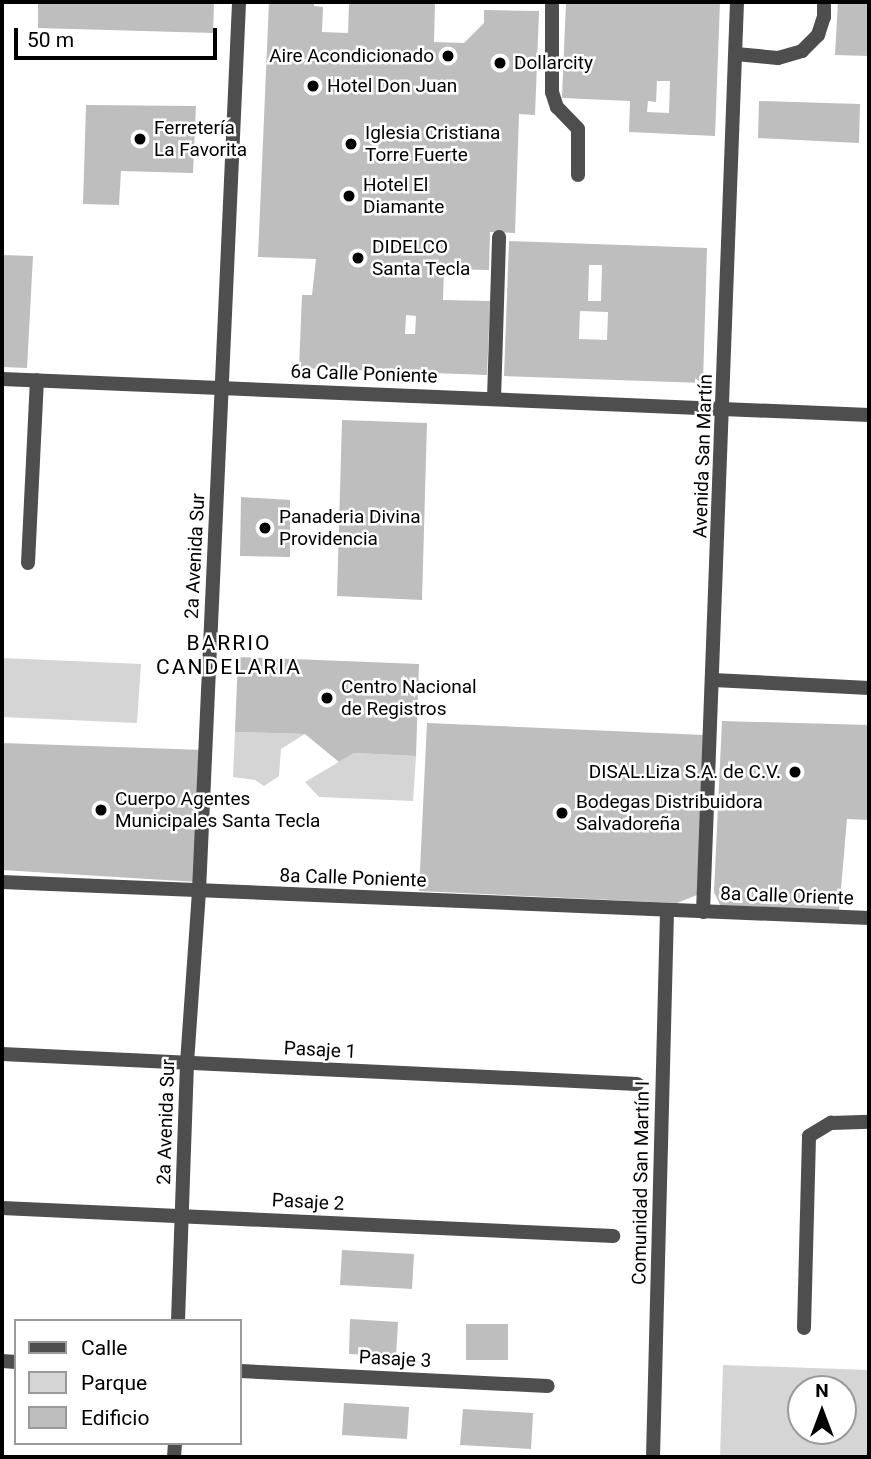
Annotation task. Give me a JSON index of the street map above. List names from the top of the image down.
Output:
{
  "streets": {
    "street": [
      "6a Calle Poniente",
      "Avenida San Martín",
      "2a Avenida Sur",
      "8a Calle Poniente",
      "8a Calle Oriente",
      "Pasaje 1",
      "Comunidad San Martín I",
      "Pasaje 2",
      "Pasaje 3"
    ]
  },
  "crossings": [
    ["6a Calle Poniente", "Avenida San Martín"],
    ["6a Calle Poniente", "2a Avenida Sur"],
    ["Avenida San Martín", "8a Calle Poniente"],
    ["Avenida San Martín", "8a Calle Oriente"],
    ["2a Avenida Sur", "8a Calle Poniente"],
    ["2a Avenida Sur", "Pasaje 1"],
    ["2a Avenida Sur", "Pasaje 2"],
    ["8a Calle Poniente", "8a Calle Oriente"],
    ["8a Calle Poniente", "Comunidad San Martín I"]
  ],
  "districts": ["BARRIO CANDELARIA"],
  "places": [
    "Aire Acondicionado",
    "Dollarcity",
    "Hotel Don Juan",
    "Ferretería La Favorita",
    "Iglesia Cristiana Torre Fuerte",
    "Hotel El Diamante",
    "DIDELCO Santa Tecla",
    "Panaderia Divina Providencia",
    "Centro Nacional de Registros",
    "DISAL.Liza S.A. de C.V.",
    "Cuerpo Agentes Municipales Santa Tecla",
    "Bodegas Distribuidora Salvadoreña"
  ],
  "legend": ["Calle", "Parque", "Edificio"],
  "scale_bar": "50 m",
  "north": "top"
}
